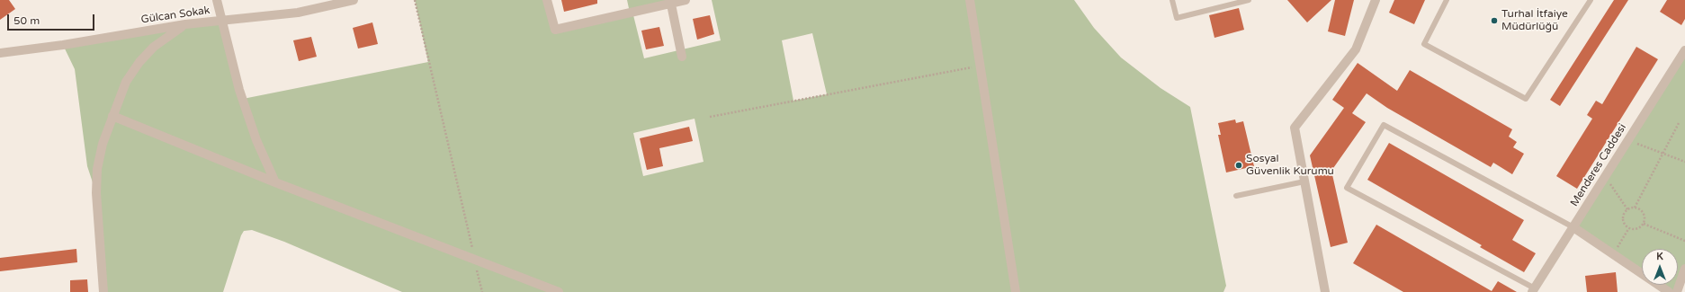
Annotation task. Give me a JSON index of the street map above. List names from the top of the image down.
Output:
{
  "streets": {
    "street": ["Gülcan Sokak", "Menderes Caddesi"]
  },
  "places": ["Turhal İtfaiye Müdürlüğü", "Sosyal Güvenlik Kurumu"],
  "scale_bar": "50 m",
  "north": "top"
}
